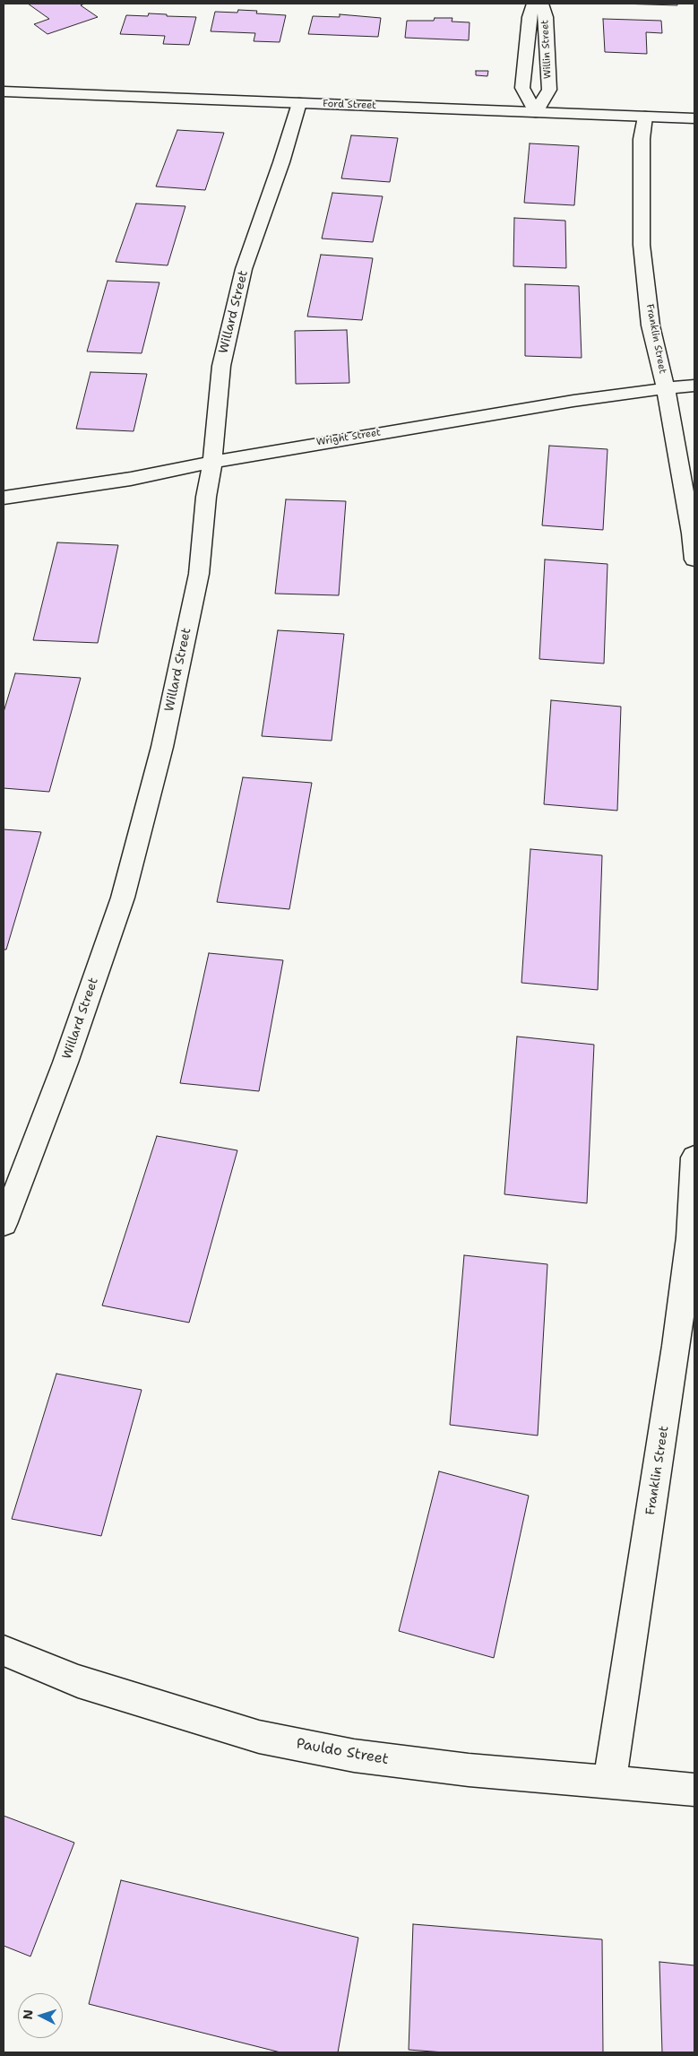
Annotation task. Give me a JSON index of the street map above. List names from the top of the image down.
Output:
{
  "streets": {
    "street": [
      "Willin Street",
      "Ford Street",
      "Willard Street",
      "Franklin Street",
      "Wright Street",
      "Pauldo Street"
    ]
  },
  "crossings": [
    ["Willin Street", "Ford Street"],
    ["Ford Street", "Willard Street"],
    ["Ford Street", "Franklin Street"],
    ["Willard Street", "Wright Street"],
    ["Franklin Street", "Wright Street"],
    ["Franklin Street", "Pauldo Street"]
  ],
  "north": "left"
}
